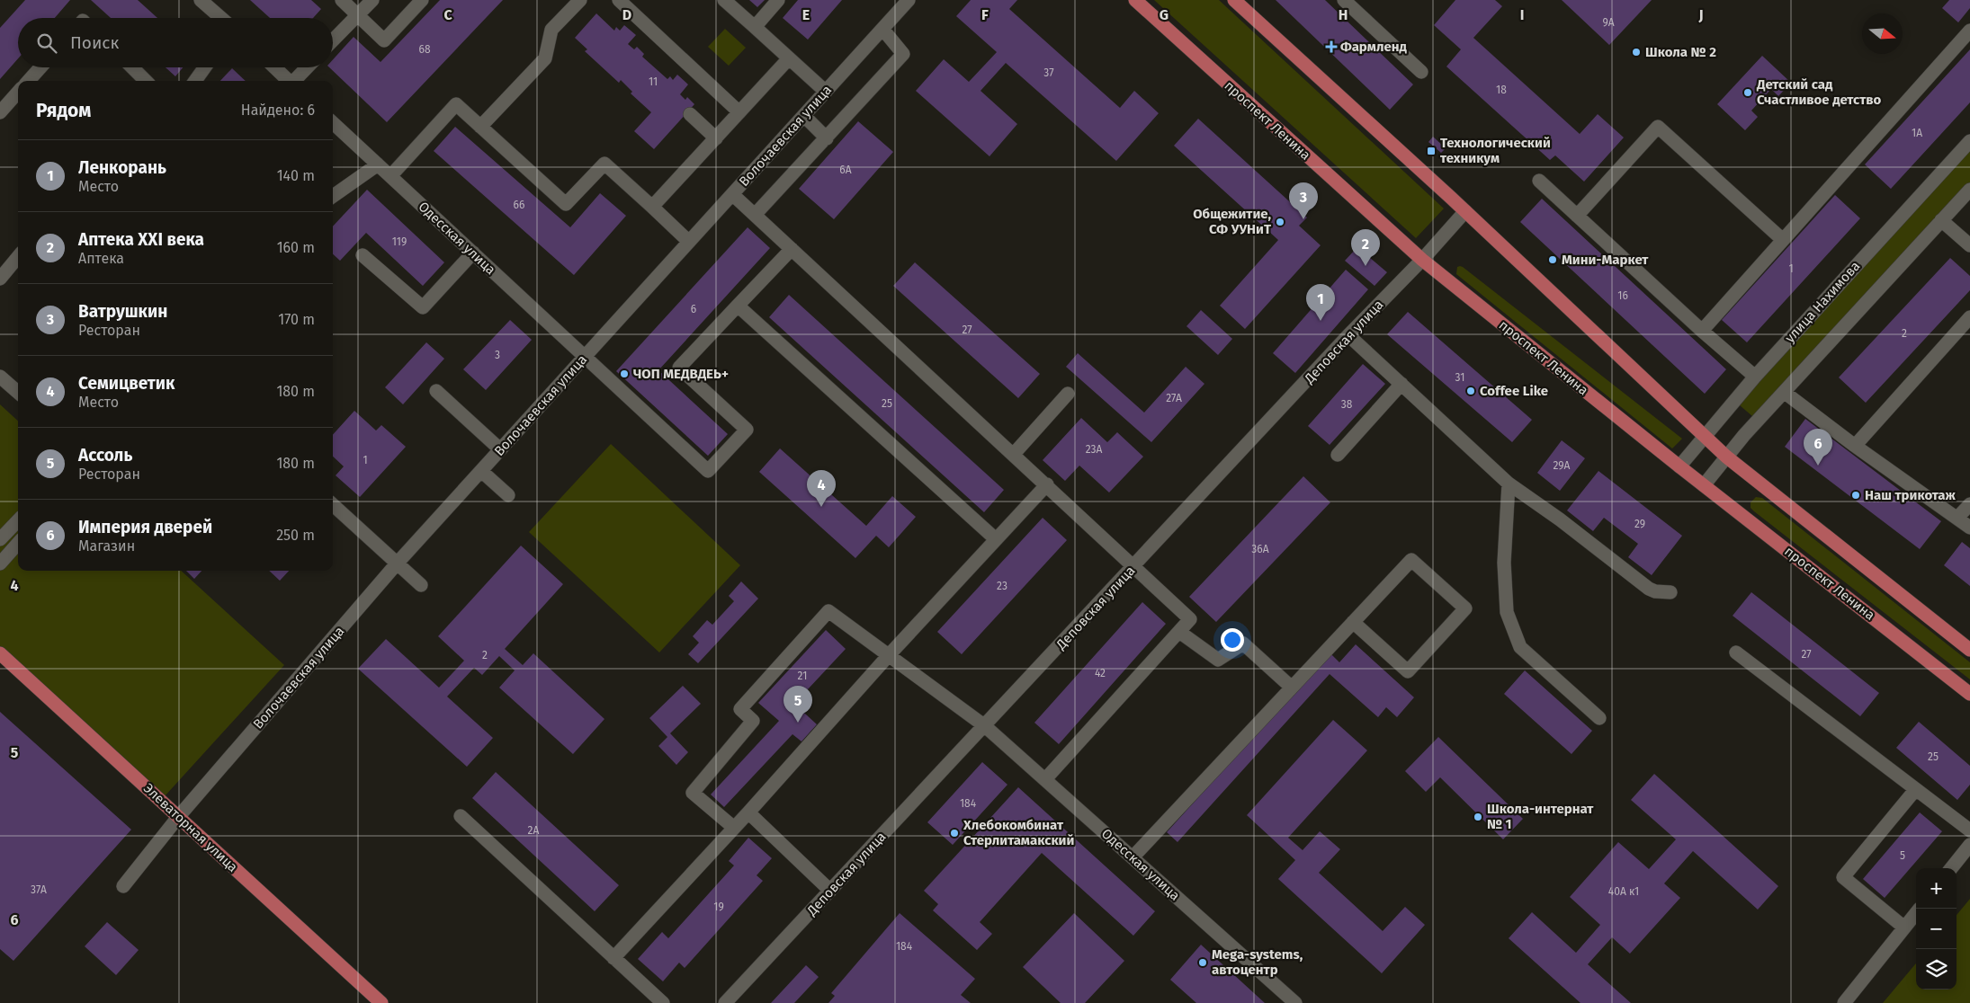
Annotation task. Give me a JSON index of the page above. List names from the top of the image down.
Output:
{
  "streets": {
    "main road": ["проспект Ленина", "Элеваторная улица"],
    "street": [
      "Волочаевская улица",
      "Одесская улица",
      "улица Нахимова",
      "Деповская улица"
    ]
  },
  "crossings": [
    ["проспект Ленина", "улица Нахимова"],
    ["проспект Ленина", "Деповская улица"],
    ["Волочаевская улица", "Одесская улица"],
    ["Волочаевская улица", "Элеваторная улица"],
    ["Одесская улица", "Деповская улица"]
  ],
  "places": {
    "health": ["Фармленд"],
    "other": [
      "Школа № 2",
      "Детский сад Счастливое детство",
      "Общежитие, СФ УУНиТ",
      "Мини-Маркет",
      "ЧОП МЕДВДЕЬ+",
      "Coffee Like",
      "Наш трикотаж",
      "Школа-интернат № 1",
      "Хлебокомбинат Стерлитамакский",
      "Mega-systems, автоцентр"
    ],
    "transit": ["Технологический техникум"]
  },
  "house_numbers": [
    "9А",
    "68",
    "37",
    "11",
    "18",
    "1А",
    "6А",
    "66",
    "119",
    "1",
    "16",
    "6",
    "27",
    "2",
    "3",
    "31",
    "27А",
    "25",
    "38",
    "23А",
    "1",
    "29А",
    "29",
    "36А",
    "23",
    "27",
    "2",
    "42",
    "21",
    "25",
    "184",
    "2А",
    "5",
    "37А",
    "40А к1",
    "19",
    "184"
  ],
  "north": "right",
  "page": {
    "search": "Поиск",
    "heading": ["Рядом", "Найдено: 6"],
    "list": [
      {
        "mark": "1",
        "name": "Ленкорань",
        "note": "Место",
        "value": "140 m"
      },
      {
        "mark": "2",
        "name": "Аптека ХХI века",
        "note": "Аптека",
        "value": "160 m"
      },
      {
        "mark": "3",
        "name": "Ватрушкин",
        "note": "Ресторан",
        "value": "170 m"
      },
      {
        "mark": "4",
        "name": "Семицветик",
        "note": "Место",
        "value": "180 m"
      },
      {
        "mark": "5",
        "name": "Ассоль",
        "note": "Ресторан",
        "value": "180 m"
      },
      {
        "mark": "6",
        "name": "Империя дверей",
        "note": "Магазин",
        "value": "250 m"
      }
    ],
    "pins": [
      "3",
      "2",
      "1",
      "6",
      "4",
      "5"
    ],
    "map_buttons": ["+", "−"]
  },
  "grid": {
    "columns": [
      "C",
      "D",
      "E",
      "F",
      "G",
      "H",
      "I",
      "J"
    ],
    "rows": ["4", "5", "6"]
  }
}
